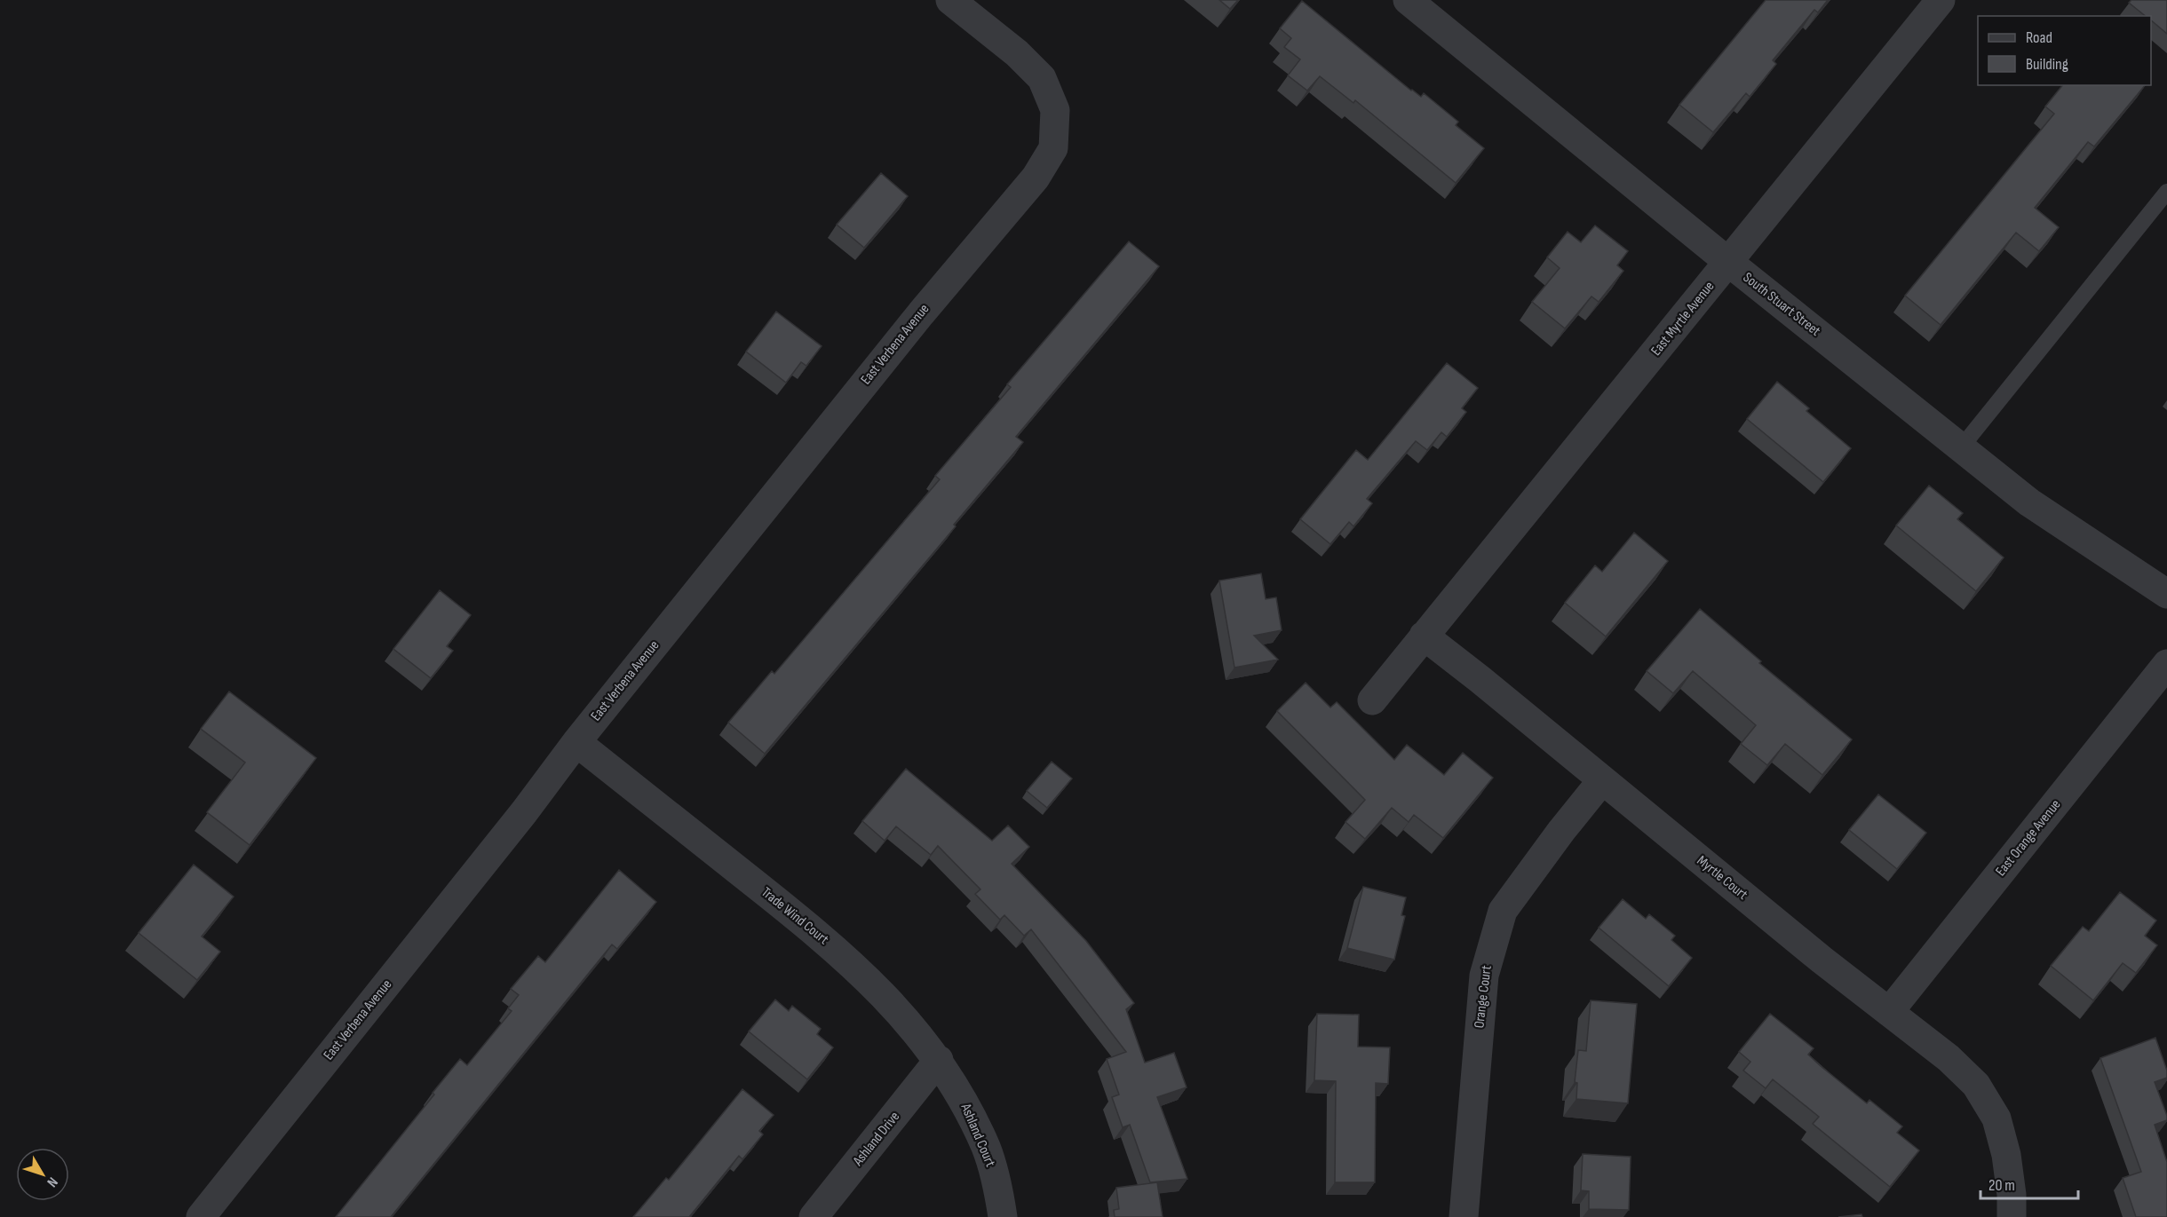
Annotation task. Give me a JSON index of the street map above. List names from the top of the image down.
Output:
{
  "streets": {
    "street": [
      "South Stuart Street",
      "East Myrtle Avenue",
      "East Verbena Avenue",
      "East Orange Avenue",
      "Myrtle Court",
      "Trade Wind Court",
      "Orange Court",
      "Ashland Court",
      "Ashland Drive"
    ]
  },
  "crossings": [
    ["South Stuart Street", "East Myrtle Avenue"],
    ["East Myrtle Avenue", "Myrtle Court"],
    ["East Verbena Avenue", "Trade Wind Court"],
    ["East Orange Avenue", "Myrtle Court"],
    ["Myrtle Court", "Orange Court"],
    ["Trade Wind Court", "Ashland Court"],
    ["Trade Wind Court", "Ashland Drive"],
    ["Ashland Court", "Ashland Drive"]
  ],
  "legend": ["Road", "Building"],
  "scale_bar": "20 m",
  "north": "bottom right"
}
